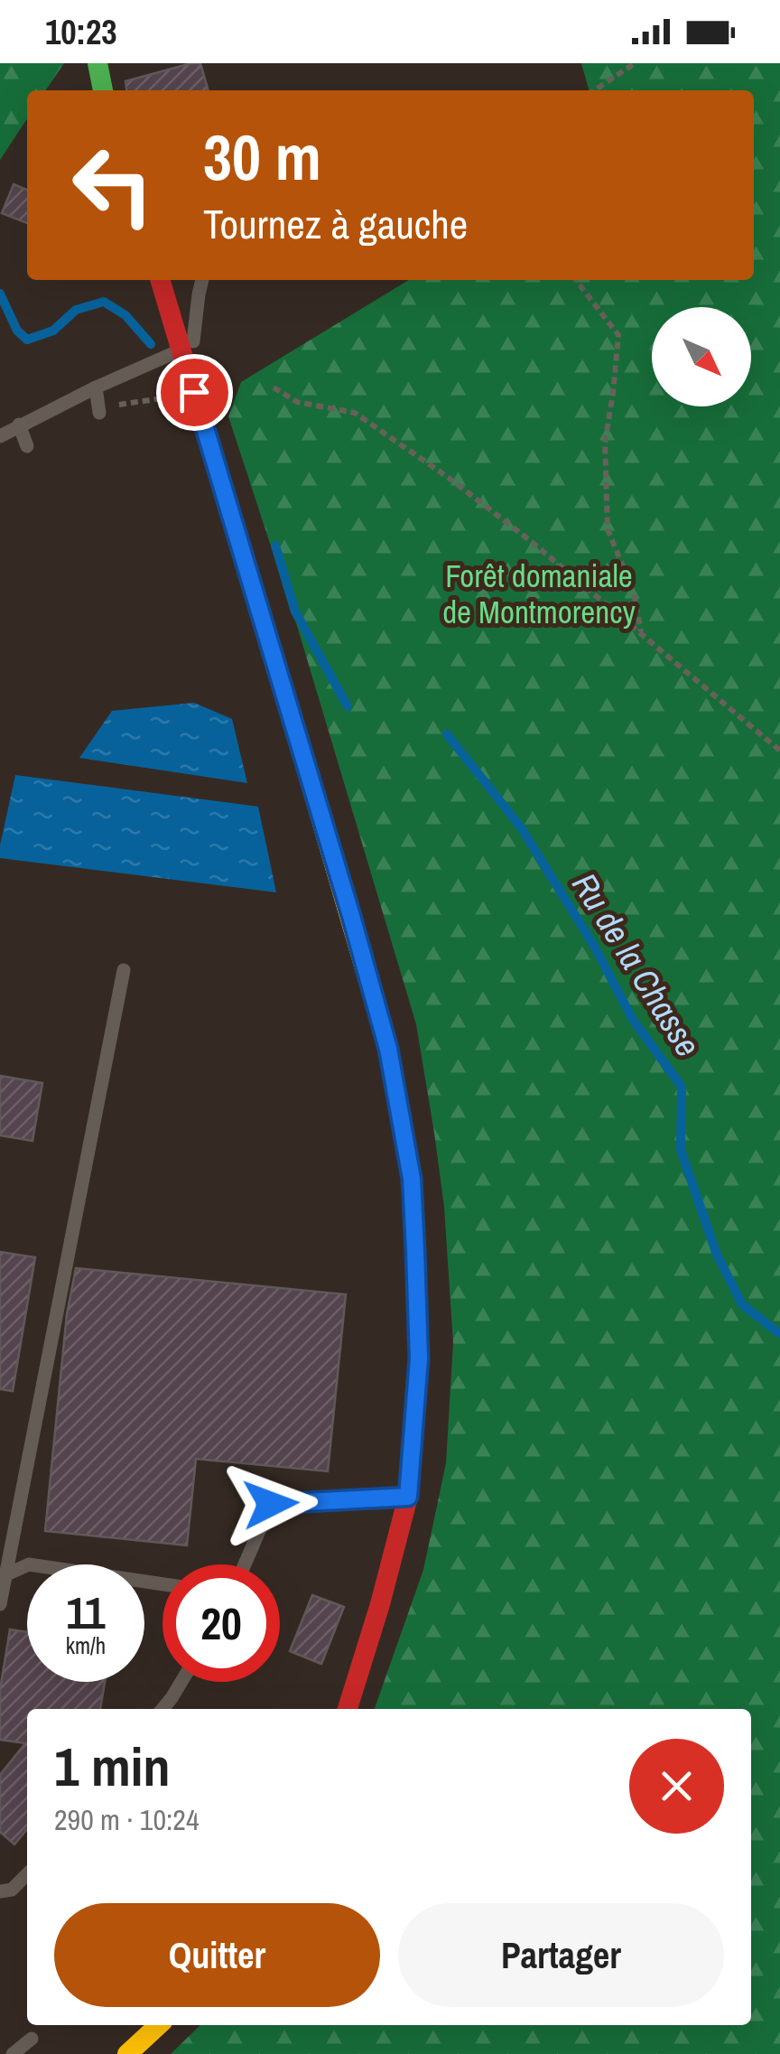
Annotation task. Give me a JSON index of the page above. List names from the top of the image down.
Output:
{
  "water": ["Ru de la Chasse"],
  "parks": ["Forêt domaniale de Montmorency"],
  "north": "bottom right",
  "page": {
    "status": "10:23",
    "turn": ["30 m", "Tournez à gauche"],
    "speed": "11 km/h",
    "limit": "20",
    "heading": ["1 min", "290 m · 10:24"],
    "buttons": ["Quitter", "Partager"]
  }
}
